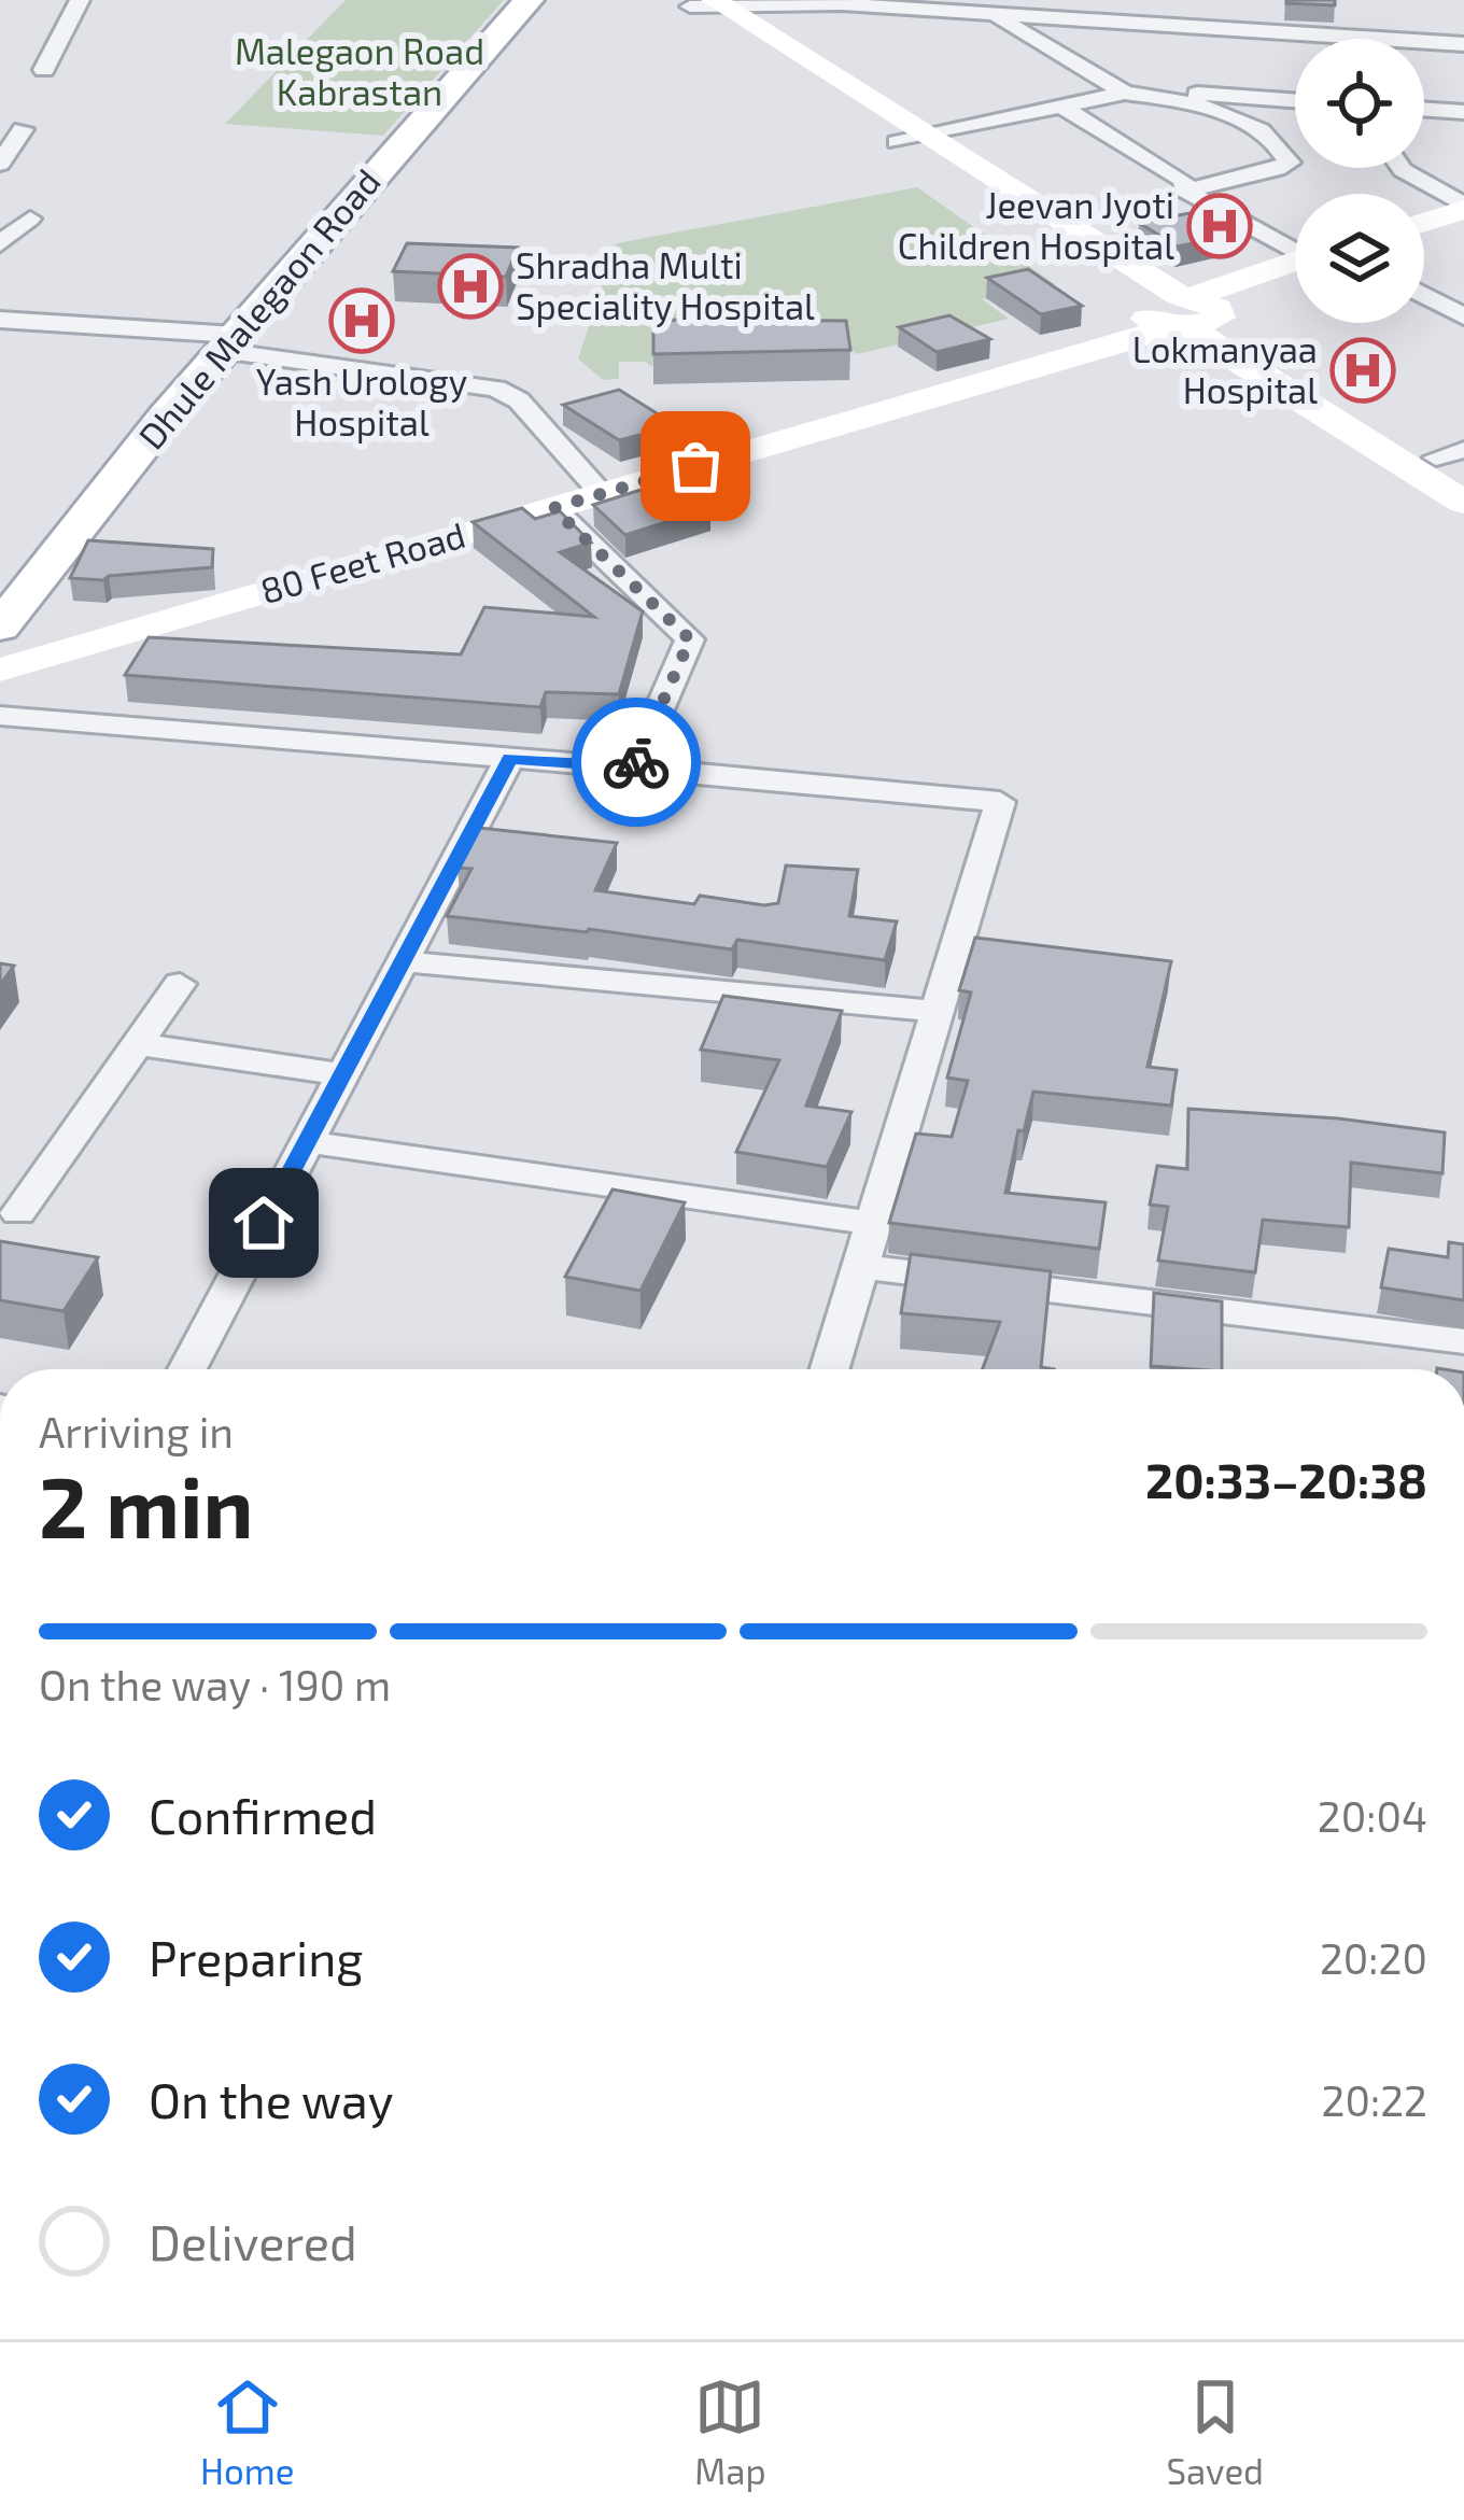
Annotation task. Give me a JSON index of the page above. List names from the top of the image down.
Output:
{
  "streets": {
    "main road": ["Dhule Malegaon Road", "80 Feet Road"]
  },
  "parks": ["Malegaon Road Kabrastan"],
  "places": {
    "hospital": [
      "Jeevan Jyoti Children Hospital",
      "Shradha Multi Speciality Hospital",
      "Yash Urology Hospital",
      "Lokmanyaa Hospital"
    ]
  },
  "page": {
    "heading": ["2 min", "Arriving in", "20:33–20:38"],
    "bar": "On the way · 190 m",
    "list": [
      ["Confirmed", "20:04"],
      ["Preparing", "20:20"],
      ["On the way", "20:22"],
      "Delivered"
    ],
    "tabs": ["Home", "Map", "Saved"]
  }
}
